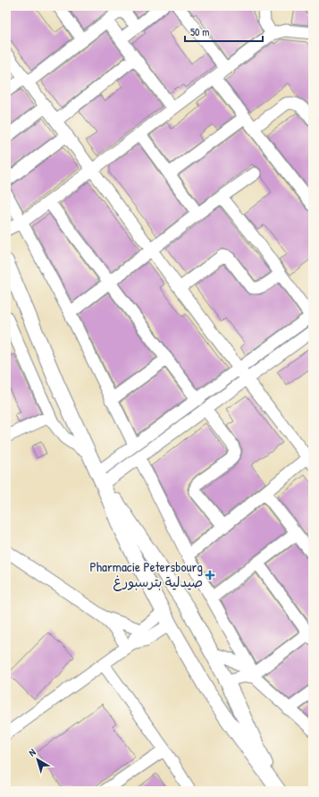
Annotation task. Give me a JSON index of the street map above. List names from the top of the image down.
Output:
{
  "places": {
    "health": ["Pharmacie Petersbourg صيدلية بترسبورغ"]
  },
  "scale_bar": "50 m",
  "north": "top left"
}
